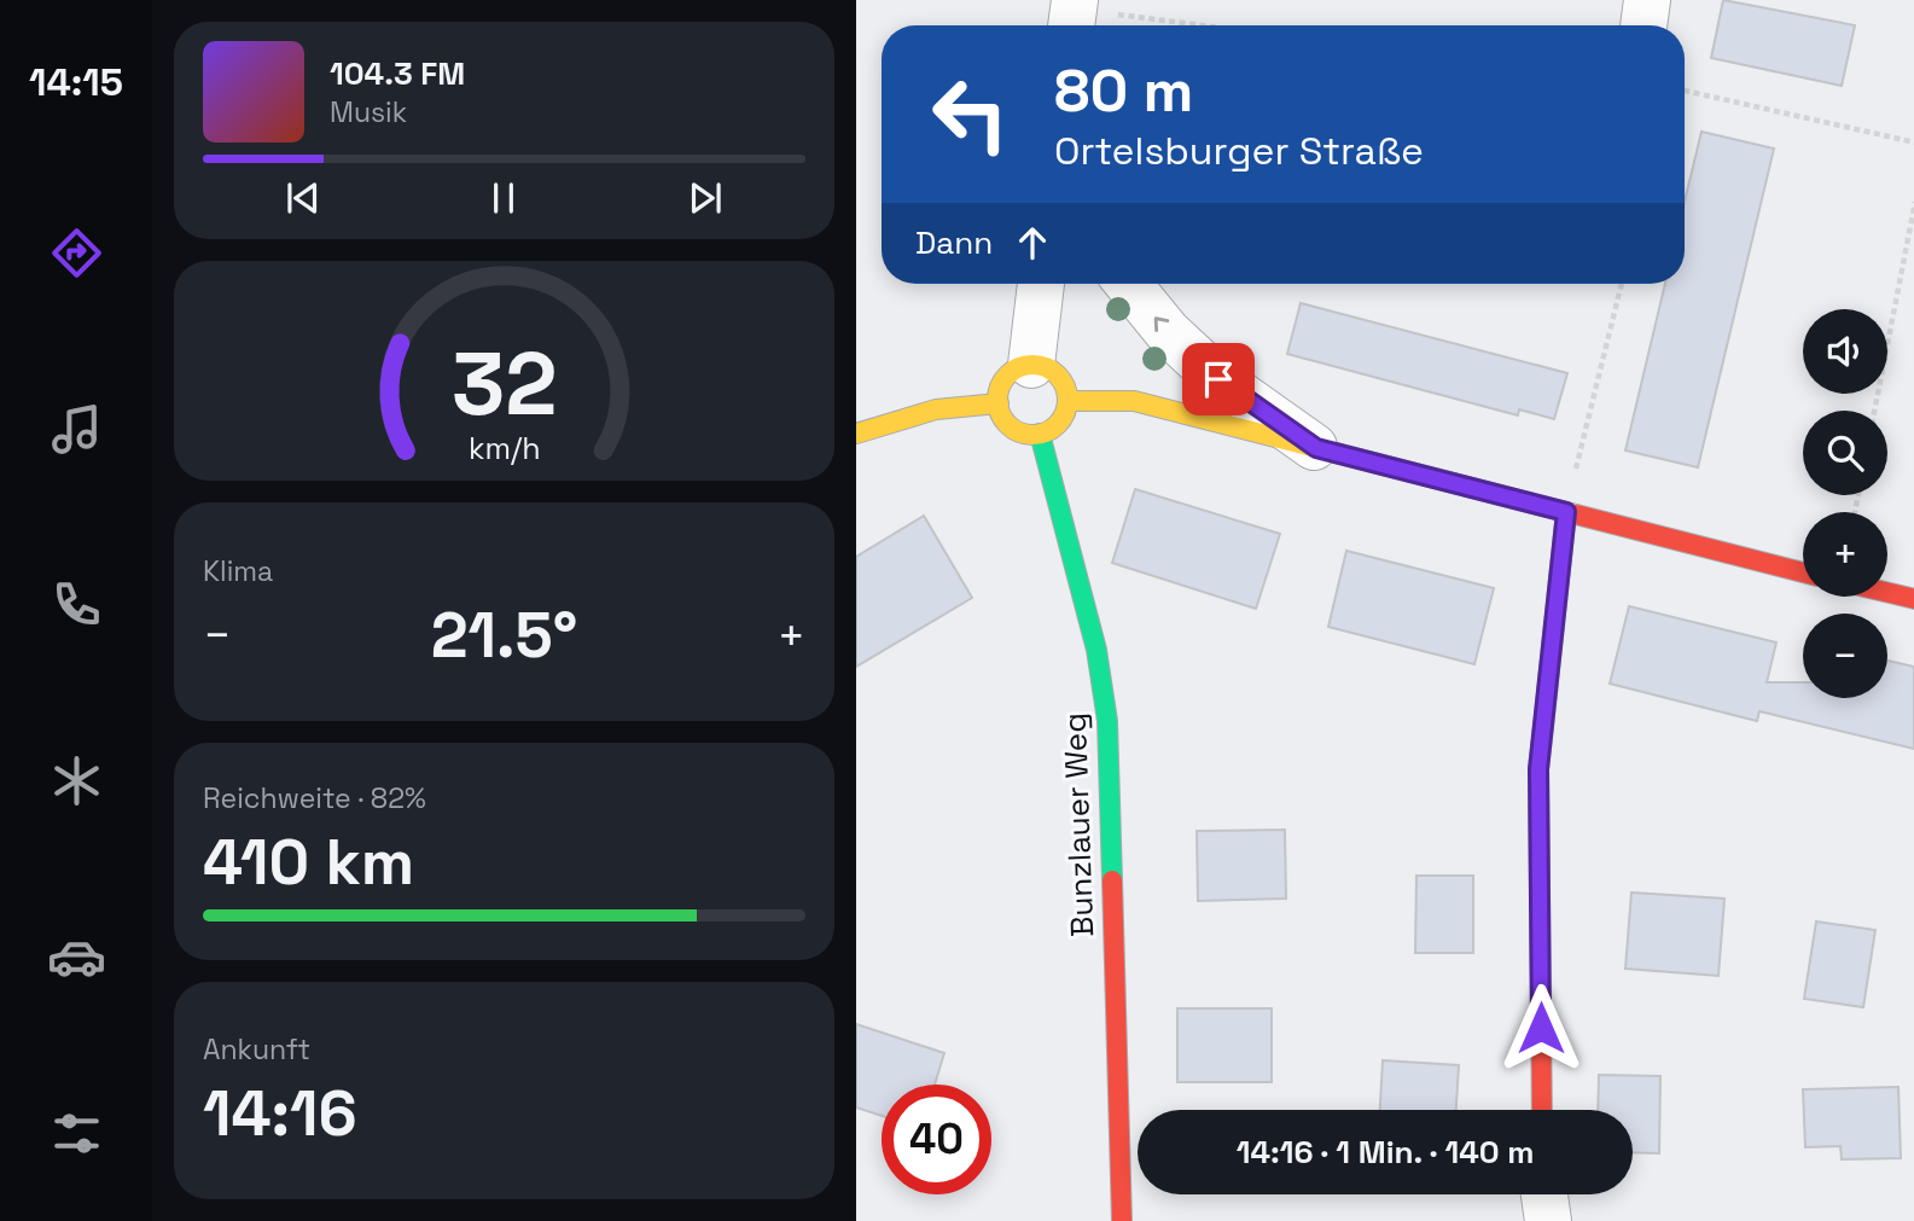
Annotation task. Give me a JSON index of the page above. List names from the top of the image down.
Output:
{
  "streets": {
    "street": ["Bunzlauer Weg"]
  },
  "page": {
    "tabs": "14:15",
    "turn": ["80 m", "Ortelsburger Straße"],
    "song": ["104.3 FM", "Musik"],
    "then": "Dann",
    "map_buttons": ["+", "−"],
    "tile": [
      "Klima",
      ["Reichweite · 82%", "410 km"],
      ["Ankunft", "14:16"]
    ],
    "heat": ["−", "21.5°", "+"],
    "limit": "40",
    "trip": "14:16 · 1 Min. · 140 m",
    "gauge": ["32", "km/h"]
  }
}
